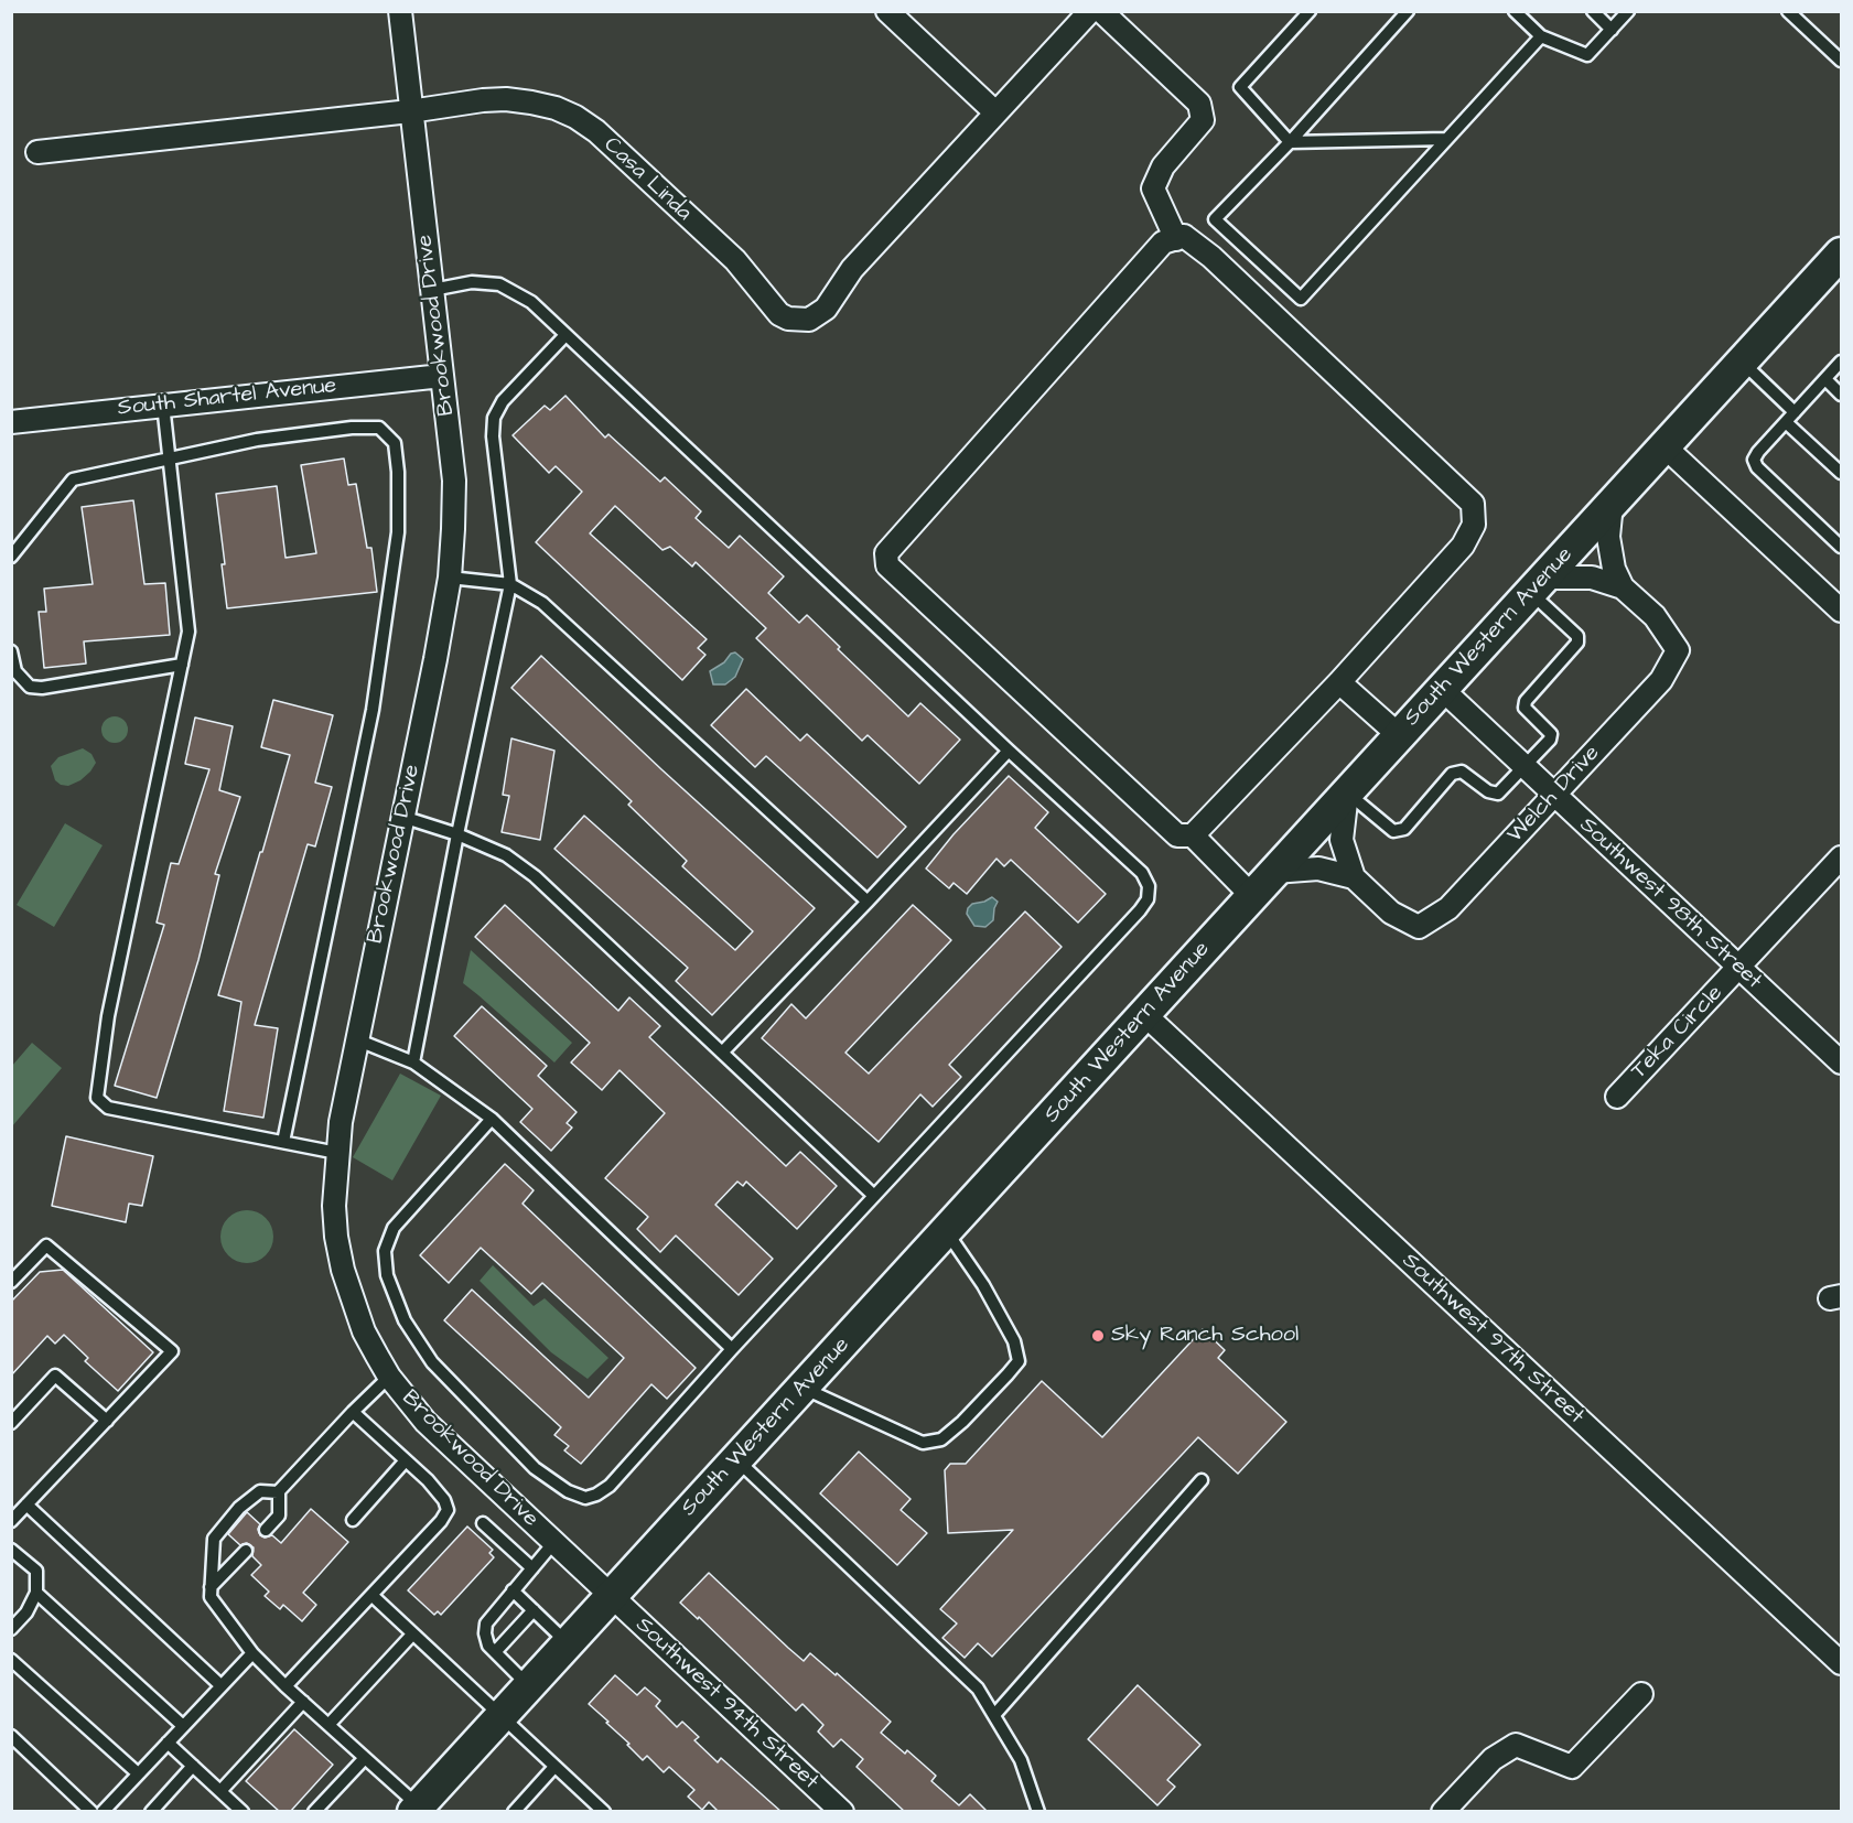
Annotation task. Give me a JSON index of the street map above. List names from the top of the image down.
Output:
{
  "streets": {
    "main road": ["South Western Avenue"],
    "street": [
      "Casa Linda",
      "Brookwood Drive",
      "South Shartel Avenue",
      "Welch Drive",
      "Southwest 98th Street",
      "Teka Circle",
      "Southwest 97th Street",
      "Southwest 94th Street"
    ]
  },
  "crossings": [
    ["Casa Linda", "Brookwood Drive"],
    ["Brookwood Drive", "South Shartel Avenue"],
    ["Brookwood Drive", "South Western Avenue"],
    ["Brookwood Drive", "Southwest 94th Street"],
    ["South Western Avenue", "Welch Drive"],
    ["South Western Avenue", "Southwest 98th Street"],
    ["South Western Avenue", "Southwest 97th Street"],
    ["South Western Avenue", "Southwest 94th Street"],
    ["Welch Drive", "Southwest 98th Street"],
    ["Southwest 98th Street", "Teka Circle"]
  ],
  "places": ["Sky Ranch School"]
}
